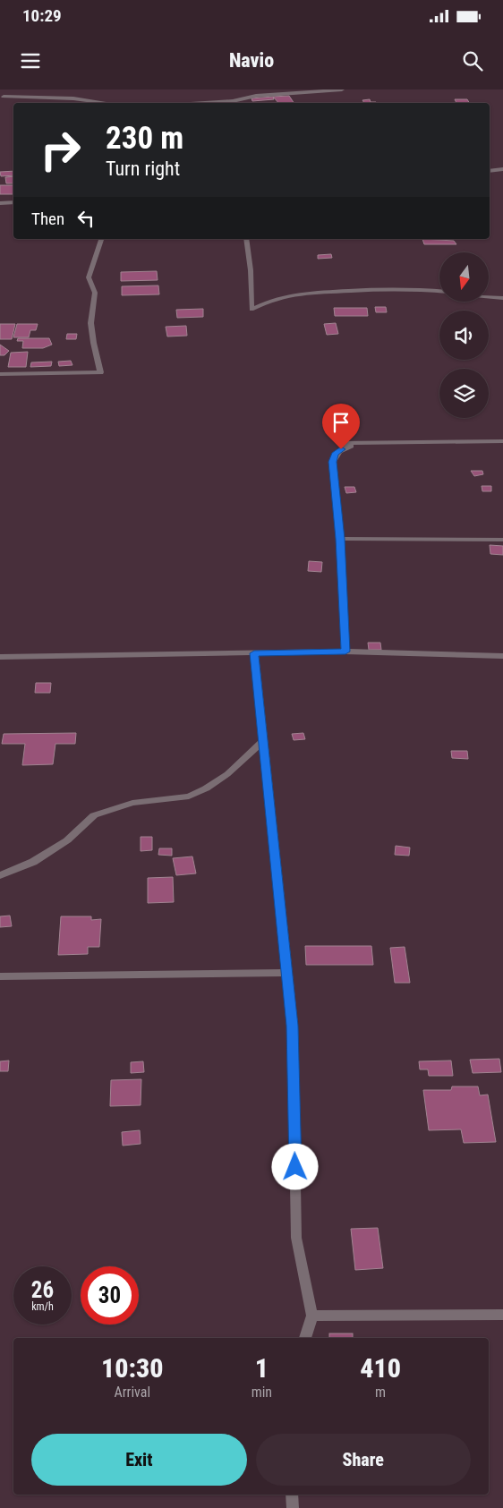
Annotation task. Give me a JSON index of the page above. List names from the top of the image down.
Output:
{
  "north": "bottom",
  "page": {
    "status": "10:29",
    "header": "Navio",
    "turn": ["230 m", "Turn right"],
    "then": "Then",
    "speed": "26 km/h",
    "limit": "30",
    "eta": [
      "10:30",
      "Arrival",
      "1",
      "min",
      "410",
      "m"
    ],
    "buttons": ["Exit", "Share"]
  }
}
